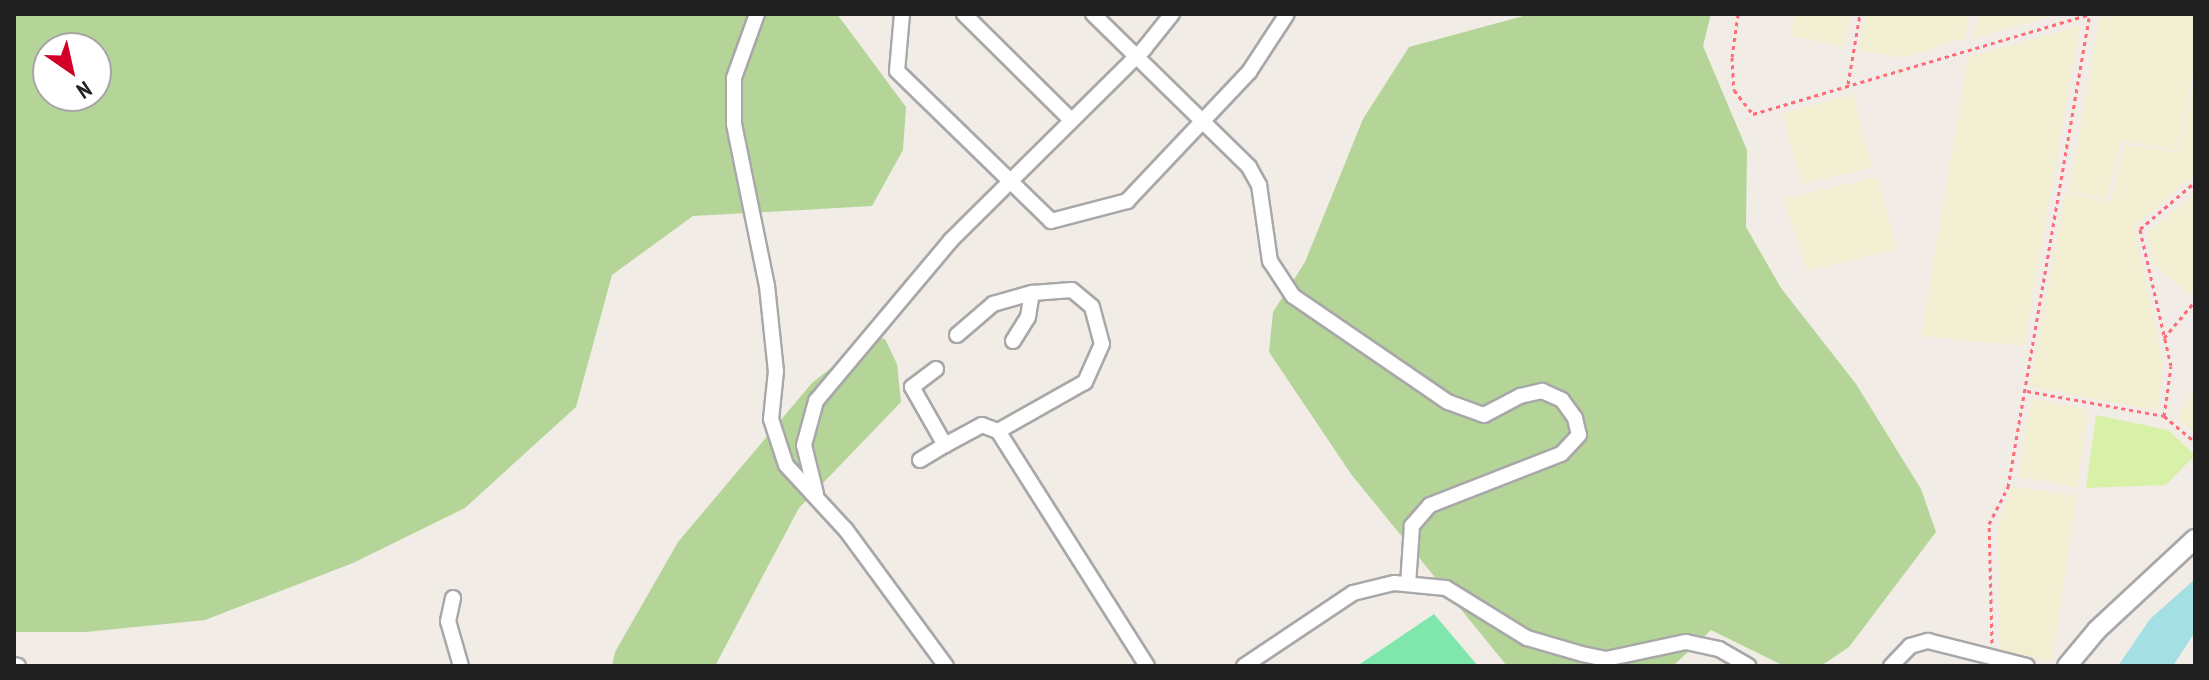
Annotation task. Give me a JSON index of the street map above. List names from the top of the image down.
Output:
{
  "north": "bottom right"
}
